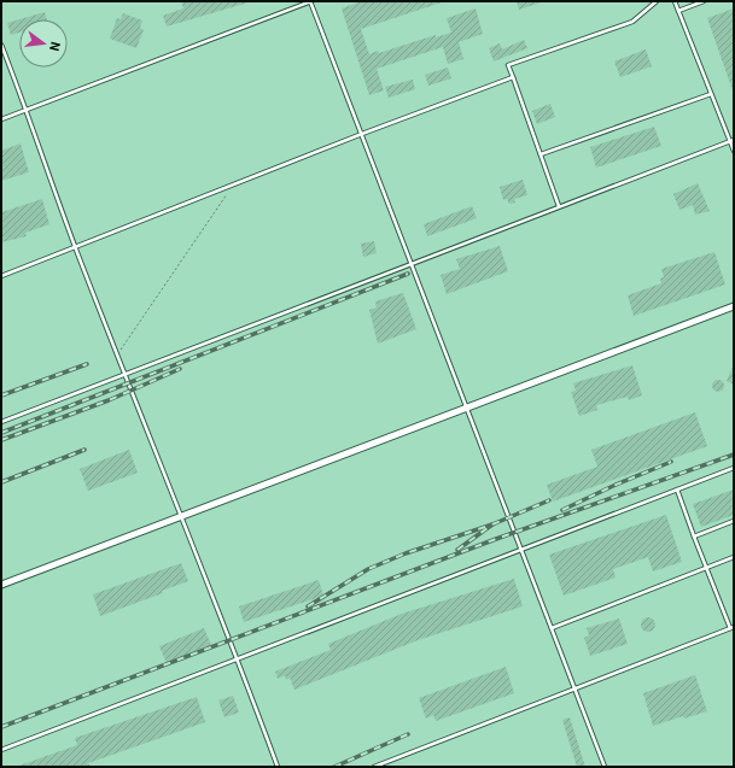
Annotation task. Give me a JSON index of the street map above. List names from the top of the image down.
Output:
{
  "north": "right"
}
